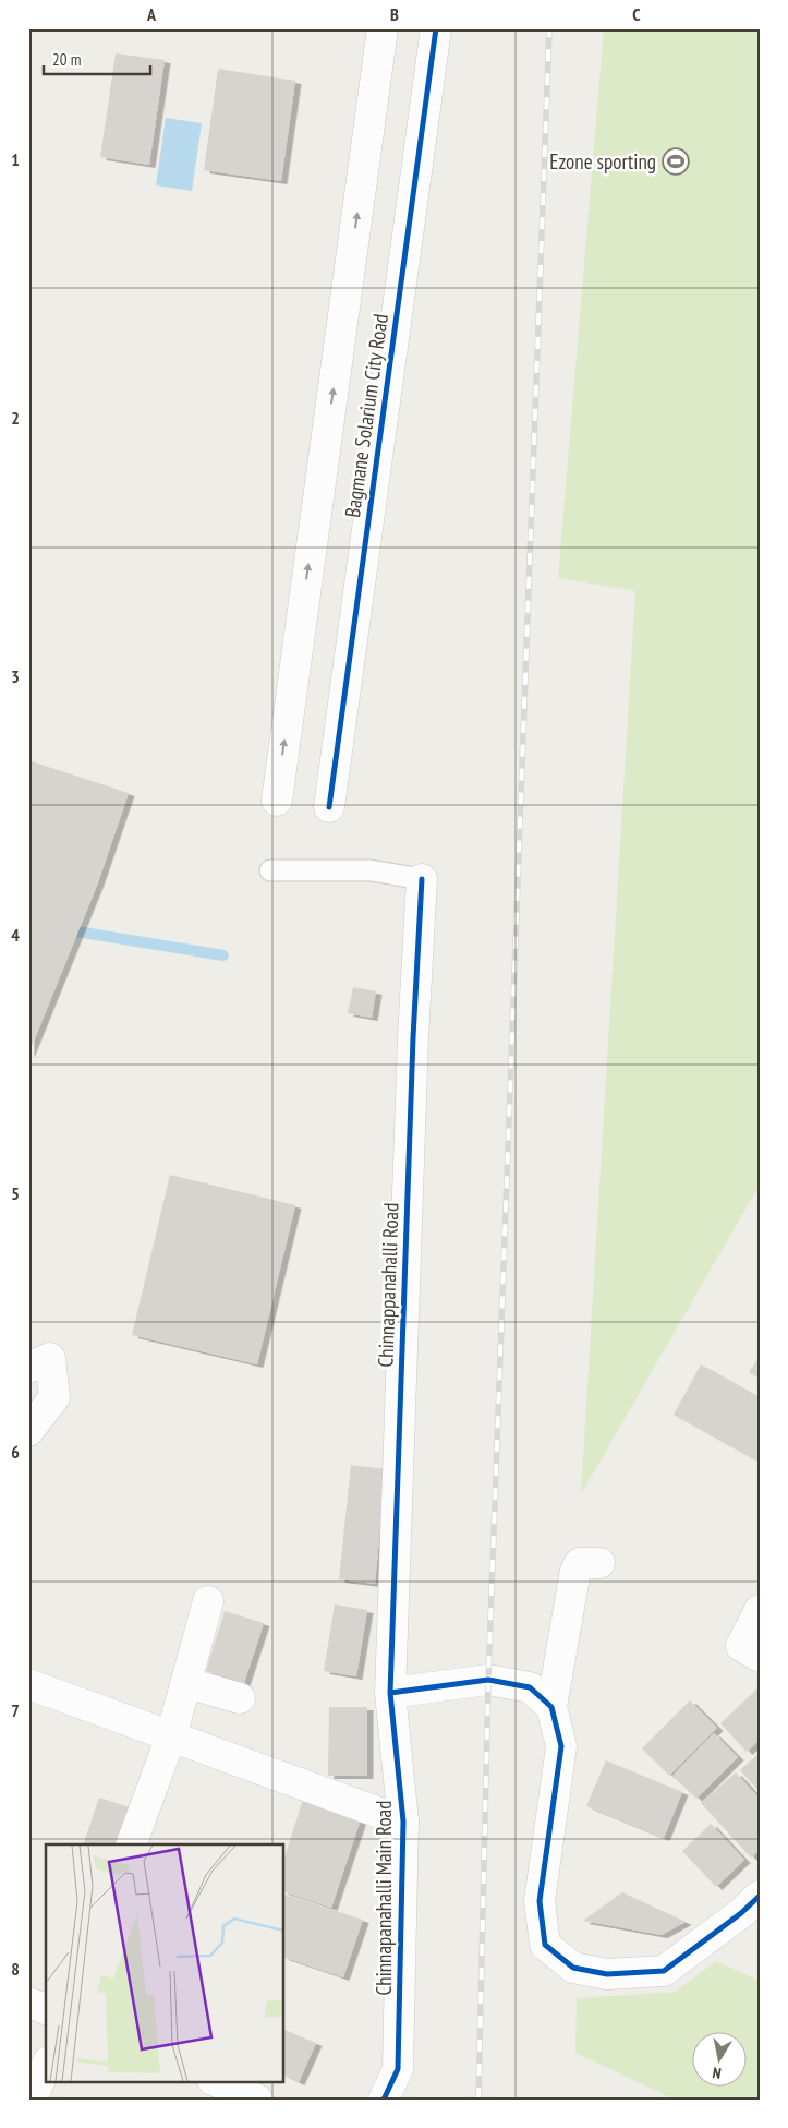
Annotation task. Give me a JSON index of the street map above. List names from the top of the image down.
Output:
{
  "streets": {
    "street": ["Bagmane Solarium City Road", "Chinnappanahalli Road", "Chinnapanahalli Main Road"]
  },
  "crossings": [
    ["Chinnappanahalli Road", "Chinnapanahalli Main Road"]
  ],
  "places": {
    "sports": ["Ezone sporting"]
  },
  "scale_bar": "20 m",
  "north": "bottom",
  "grid": {
    "columns": ["A", "B", "C"],
    "rows": [
      "1",
      "2",
      "3",
      "4",
      "5",
      "6",
      "7",
      "8"
    ]
  }
}
